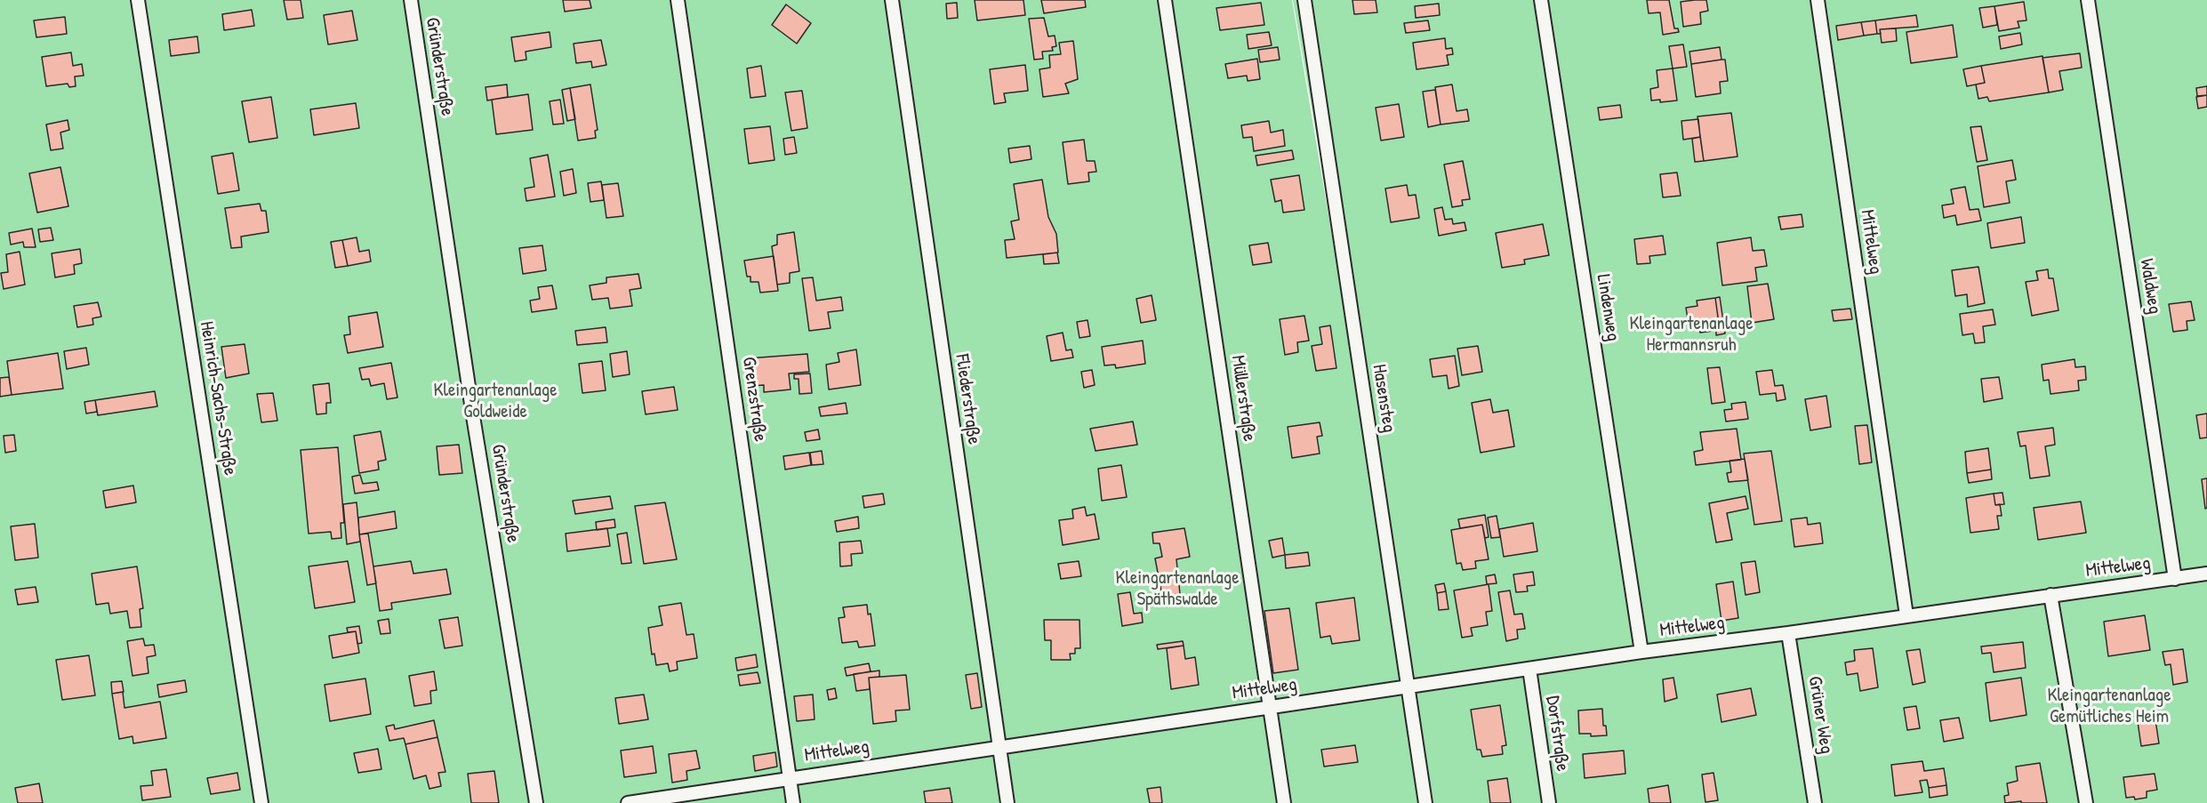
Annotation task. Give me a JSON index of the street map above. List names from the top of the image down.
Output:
{
  "streets": {
    "lane": [
      "Gründerstraße",
      "Mittelweg",
      "Waldweg",
      "Lindenweg",
      "Heinrich-Sachs-Straße",
      "Müllerstraße",
      "Hasensteg",
      "Grenzstraße",
      "Fliederstraße",
      "Grüner Weg",
      "Dorfstraße"
    ]
  },
  "crossings": [
    ["Mittelweg", "Waldweg"],
    ["Mittelweg", "Lindenweg"],
    ["Mittelweg", "Müllerstraße"],
    ["Mittelweg", "Hasensteg"],
    ["Mittelweg", "Grenzstraße"],
    ["Mittelweg", "Fliederstraße"],
    ["Mittelweg", "Grüner Weg"],
    ["Mittelweg", "Dorfstraße"]
  ],
  "parks": [
    "Kleingartenanlage Hermannsruh",
    "Kleingartenanlage Goldweide",
    "Kleingartenanlage Späthswalde",
    "Kleingartenanlage Gemütliches Heim"
  ]
}
